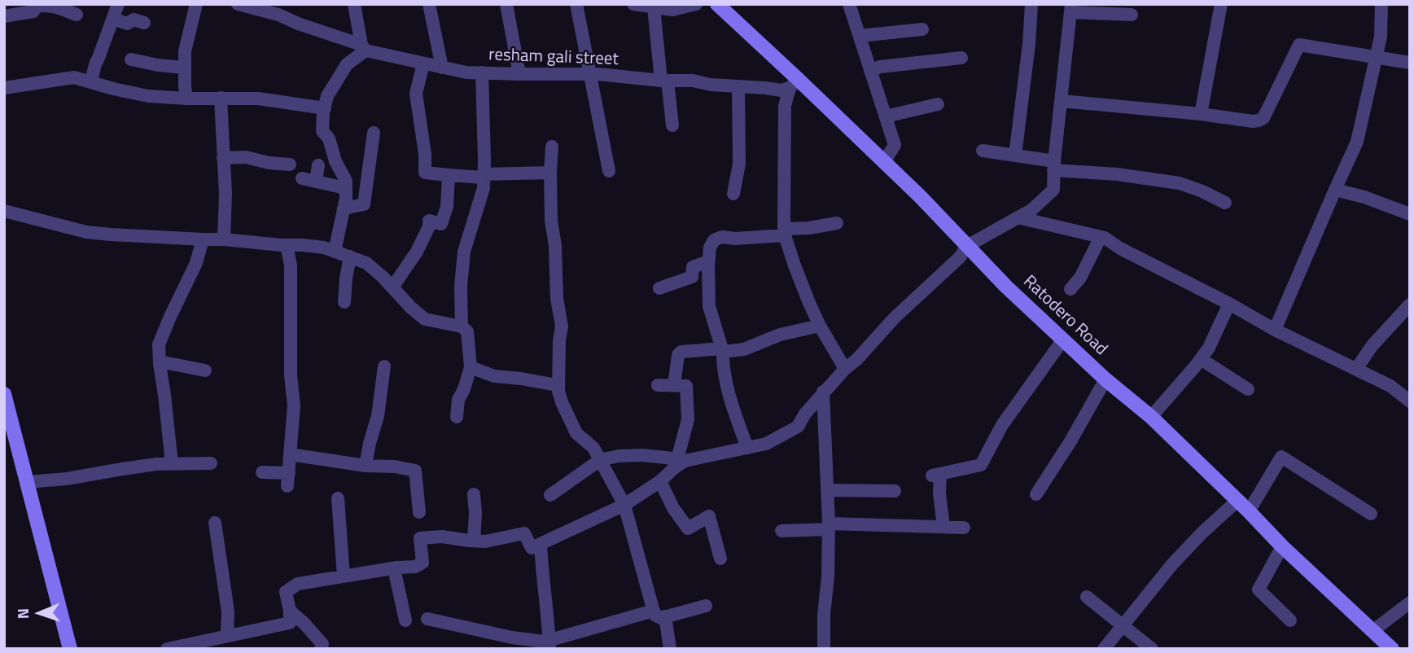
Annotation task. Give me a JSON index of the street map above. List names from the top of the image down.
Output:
{
  "streets": {
    "main road": ["Ratodero Road"],
    "street": ["resham gali street"]
  },
  "crossings": [
    ["resham gali street", "Ratodero Road"]
  ],
  "north": "left"
}
